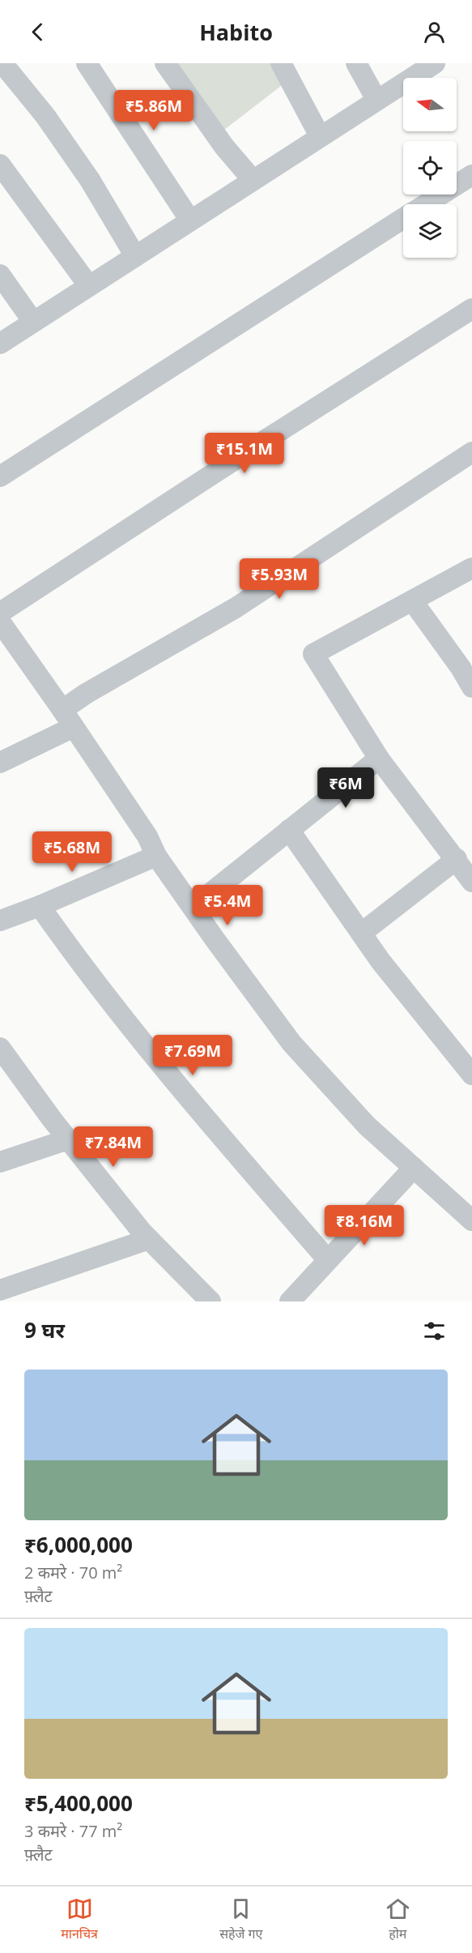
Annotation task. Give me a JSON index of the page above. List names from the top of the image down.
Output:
{
  "north": "left",
  "page": {
    "header": "Habito",
    "price": [
      "₹5.86M",
      "₹15.1M",
      "₹5.93M",
      "₹6M",
      "₹5.68M",
      "₹5.4M",
      "₹7.69M",
      "₹7.84M",
      "₹8.16M"
    ],
    "heading": "9 घर",
    "list": [
      {
        "name": "₹6,000,000",
        "note": "2 कमरे · 70 m² · फ़्लैट"
      },
      {
        "name": "₹5,400,000",
        "note": "3 कमरे · 77 m² · फ़्लैट"
      }
    ],
    "tabs": ["मानचित्र", "सहेजे गए", "होम"]
  }
}
